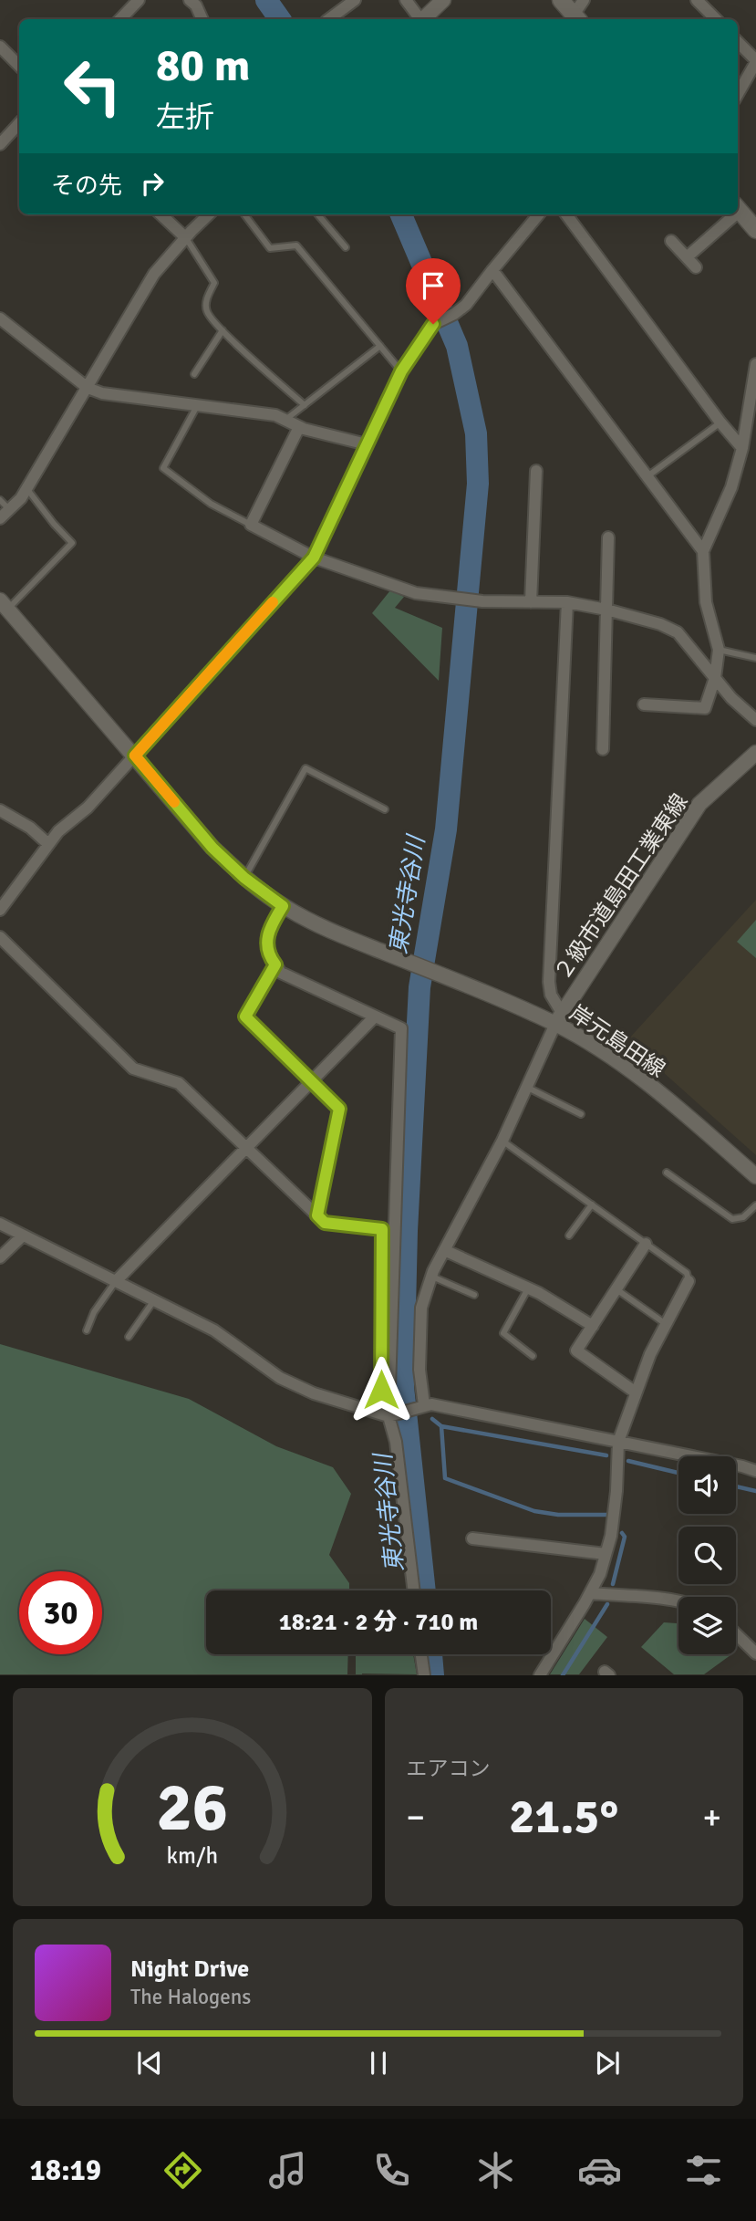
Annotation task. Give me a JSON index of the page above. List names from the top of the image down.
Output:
{
  "streets": {
    "street": ["２級市道島田工業東線", "岸元島田線"]
  },
  "crossings": [
    ["２級市道島田工業東線", "岸元島田線"]
  ],
  "water": ["東光寺谷川"],
  "page": {
    "turn": ["80 m", "左折"],
    "then": "その先",
    "limit": "30",
    "trip": "18:21 · 2 分 · 710 m",
    "tile": "エアコン",
    "heat": ["−", "21.5°", "+"],
    "song": ["Night Drive", "The Halogens"],
    "tabs": "18:19",
    "gauge": ["26", "km/h"]
  }
}
